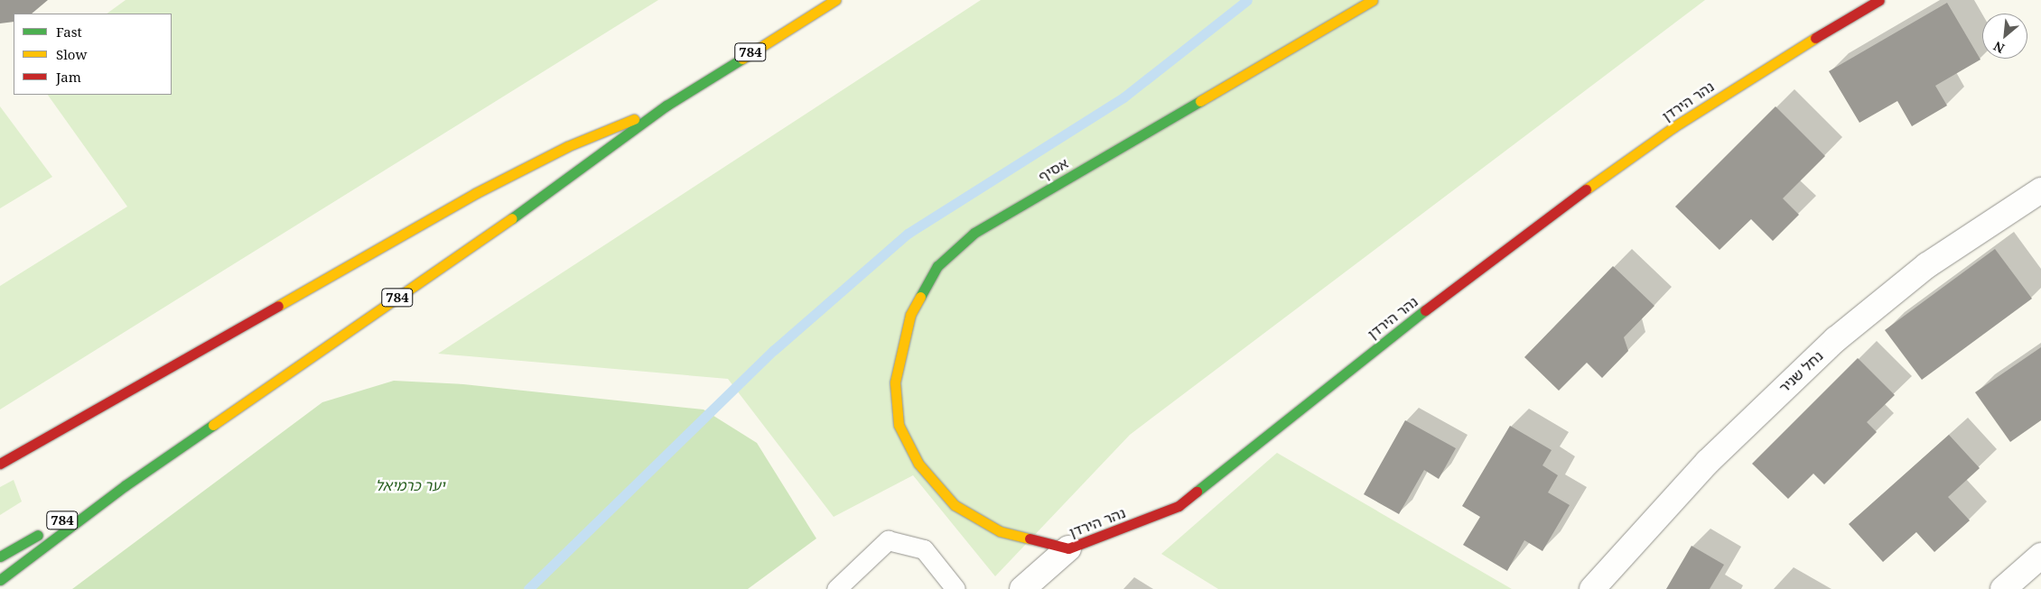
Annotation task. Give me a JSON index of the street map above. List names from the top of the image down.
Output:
{
  "streets": {
    "main road": ["784", "נהר הירדן", "אסיף"],
    "street": ["נחל שניר"]
  },
  "crossings": [
    ["נהר הירדן", "אסיף"]
  ],
  "parks": ["יער כרמיאל"],
  "legend": ["Fast", "Slow", "Jam"],
  "north": "bottom left"
}
